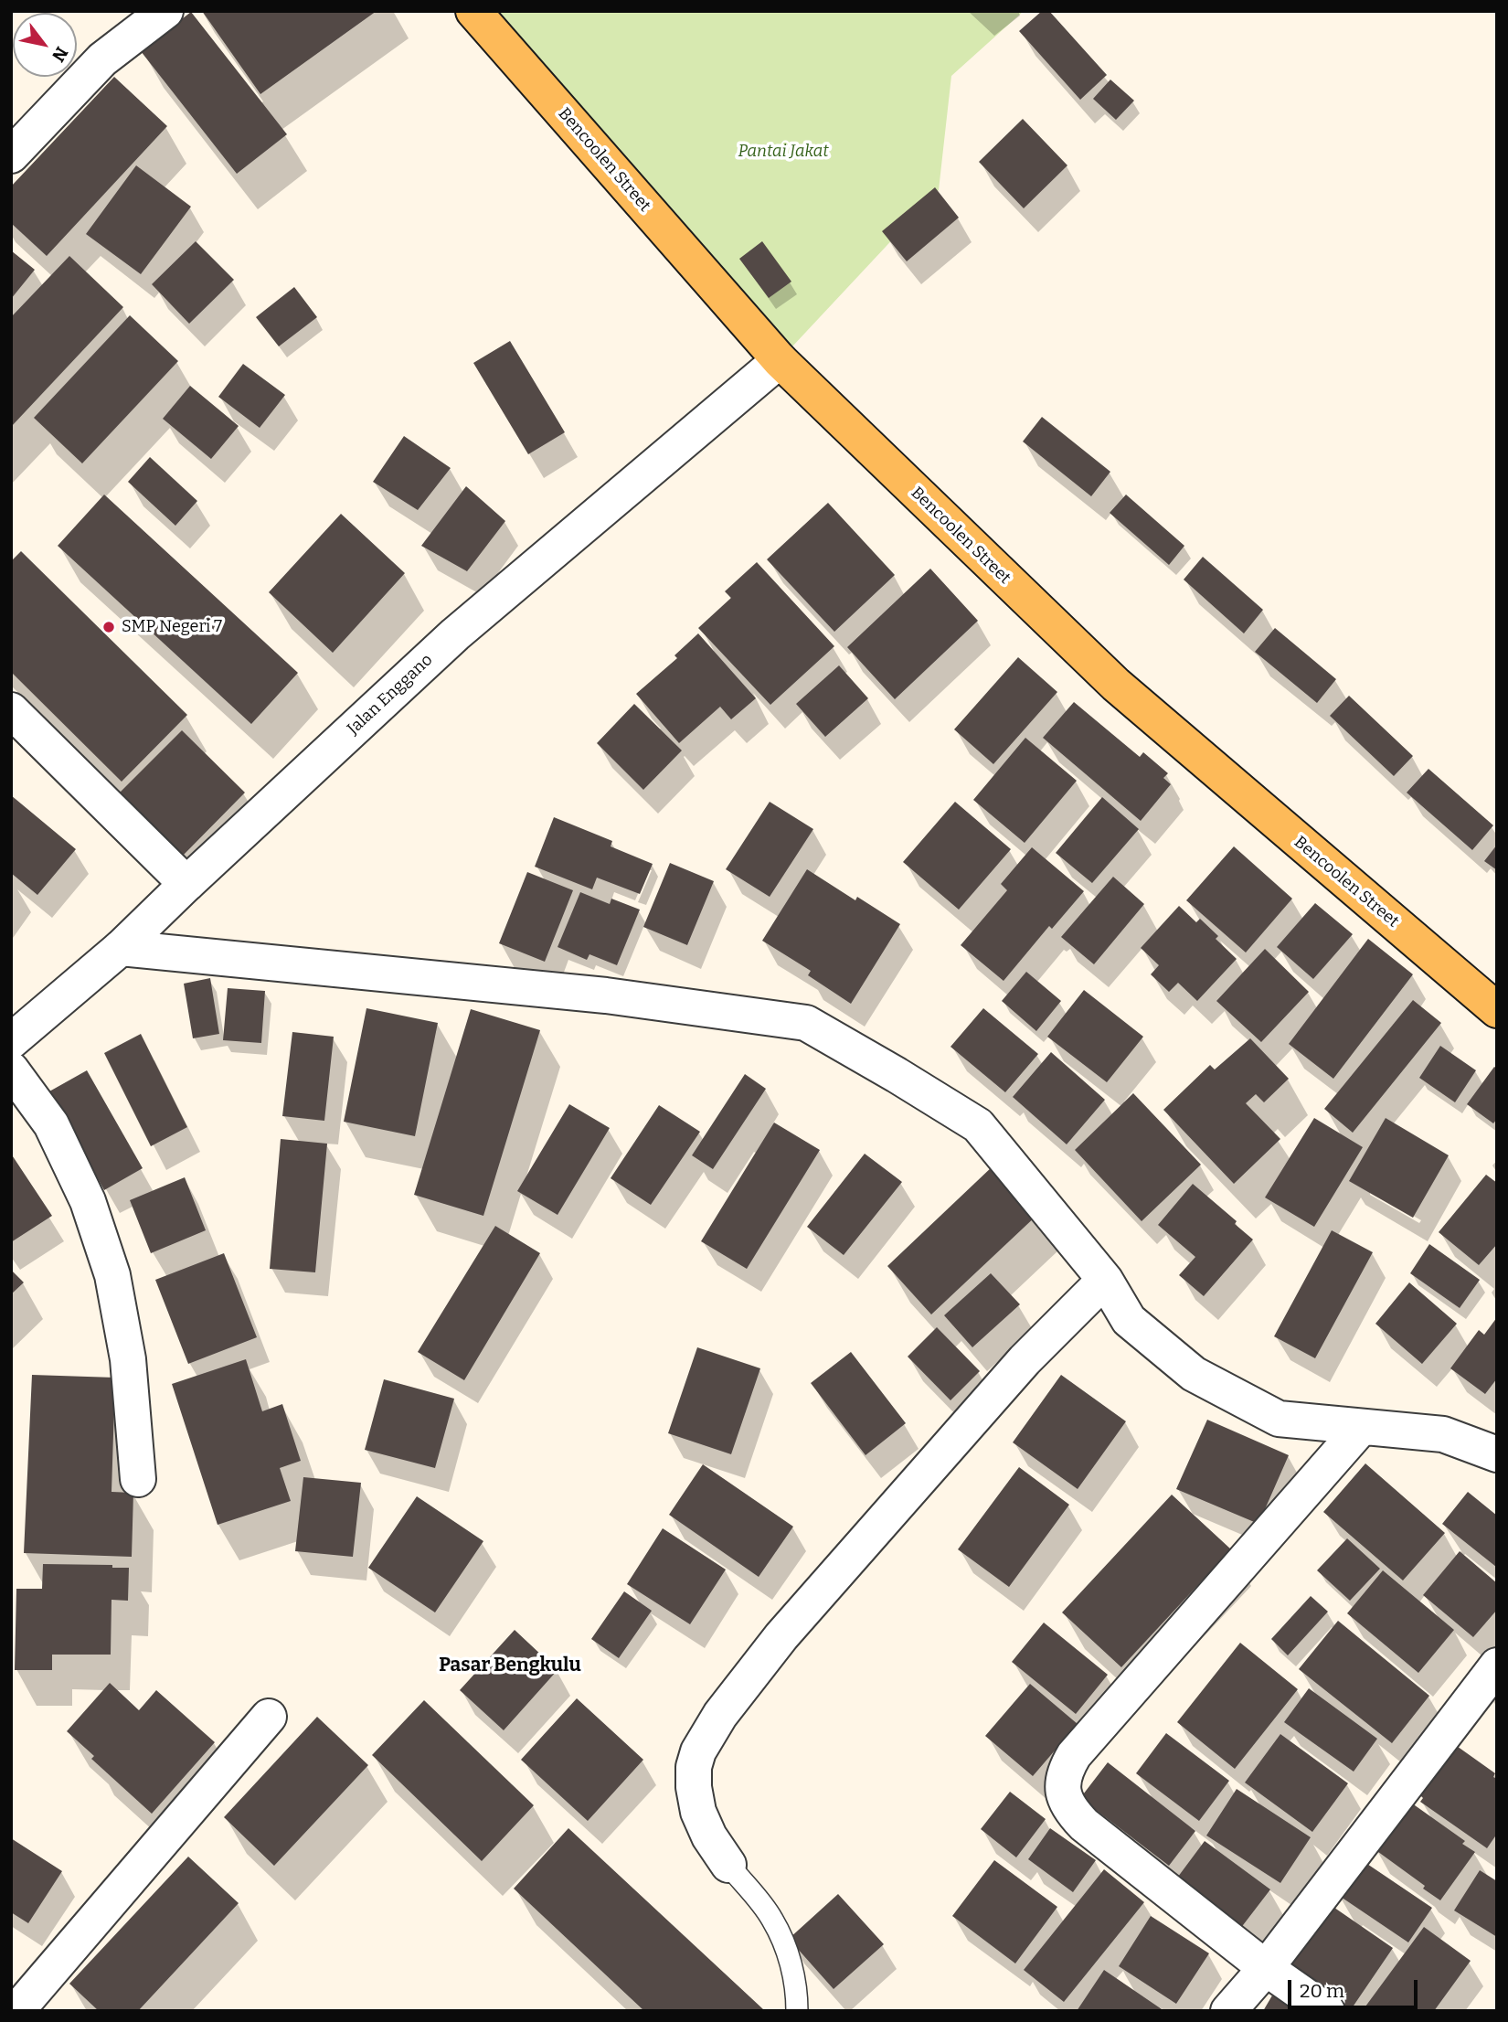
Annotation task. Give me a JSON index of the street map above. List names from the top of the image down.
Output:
{
  "streets": {
    "main road": ["Bencoolen Street"],
    "street": ["Jalan Enggano"]
  },
  "crossings": [
    ["Bencoolen Street", "Jalan Enggano"]
  ],
  "districts": ["Pasar Bengkulu"],
  "parks": ["Pantai Jakat"],
  "places": ["SMP Negeri 7"],
  "scale_bar": "20 m",
  "north": "bottom right"
}
